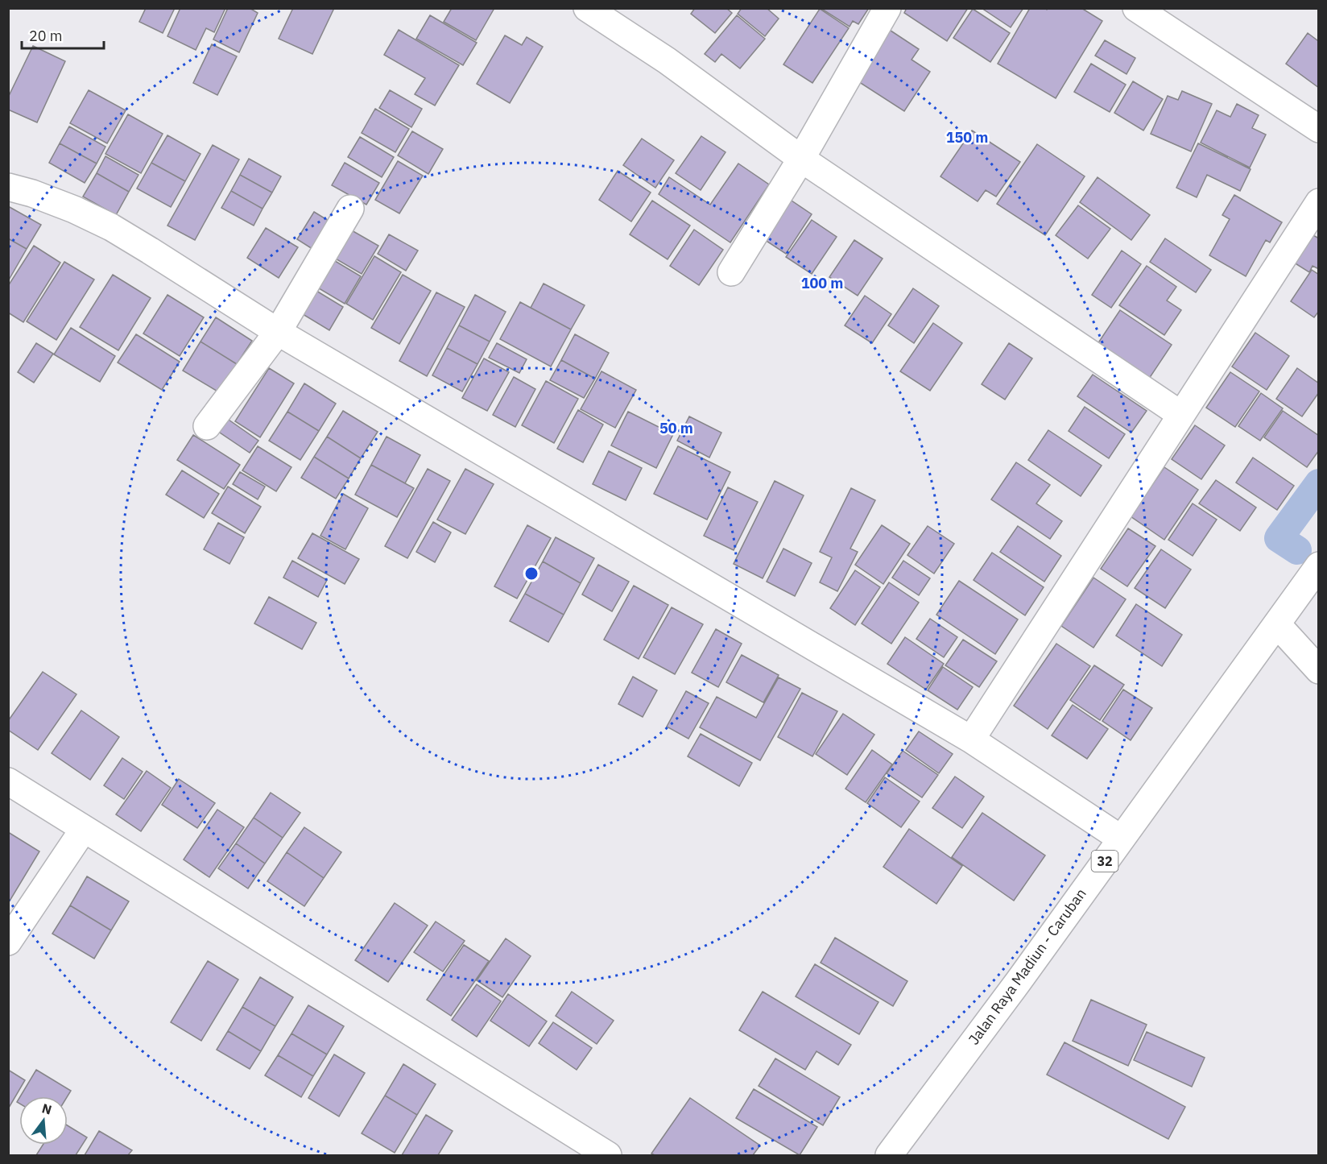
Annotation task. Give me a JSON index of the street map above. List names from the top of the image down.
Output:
{
  "streets": {
    "main road": ["32", "Jalan Raya Madiun - Caruban"]
  },
  "scale_bar": "20 m",
  "north": "top",
  "rings": ["150 m", "100 m", "50 m"]
}
